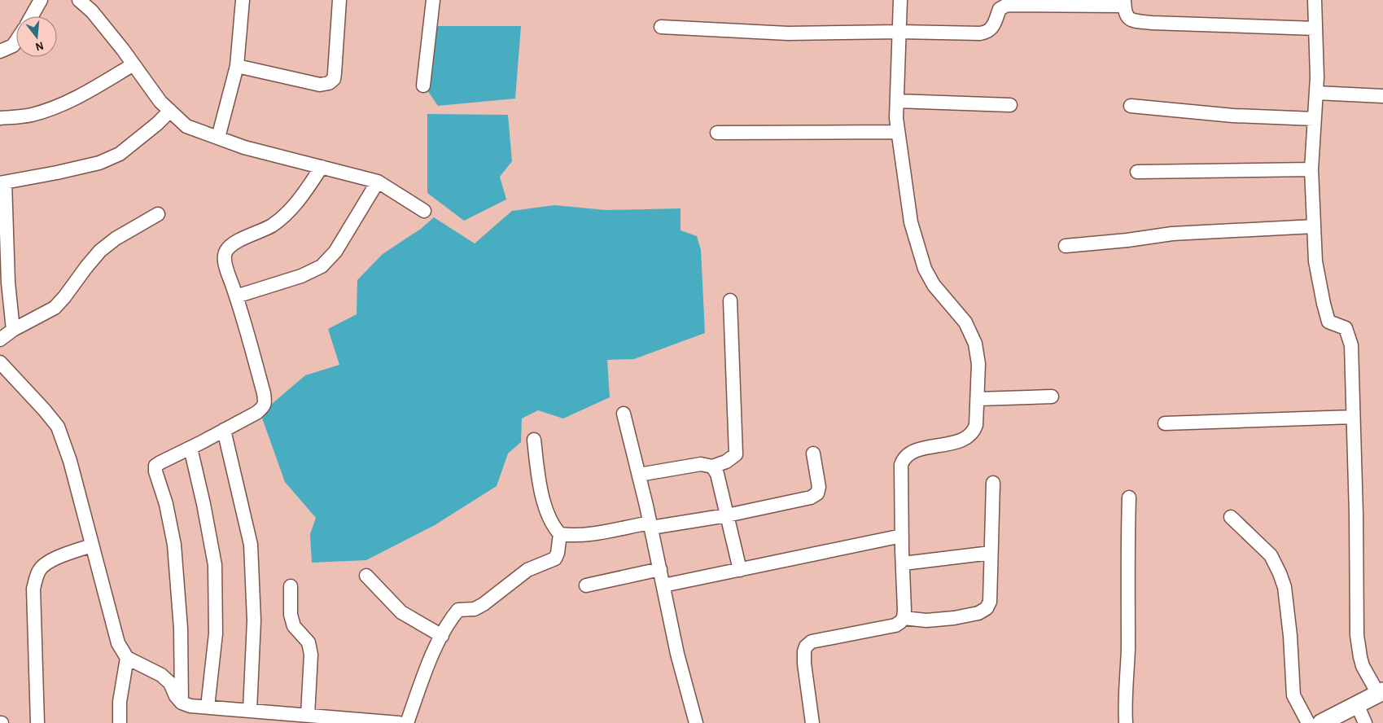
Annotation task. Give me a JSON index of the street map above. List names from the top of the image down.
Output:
{
  "north": "bottom"
}
